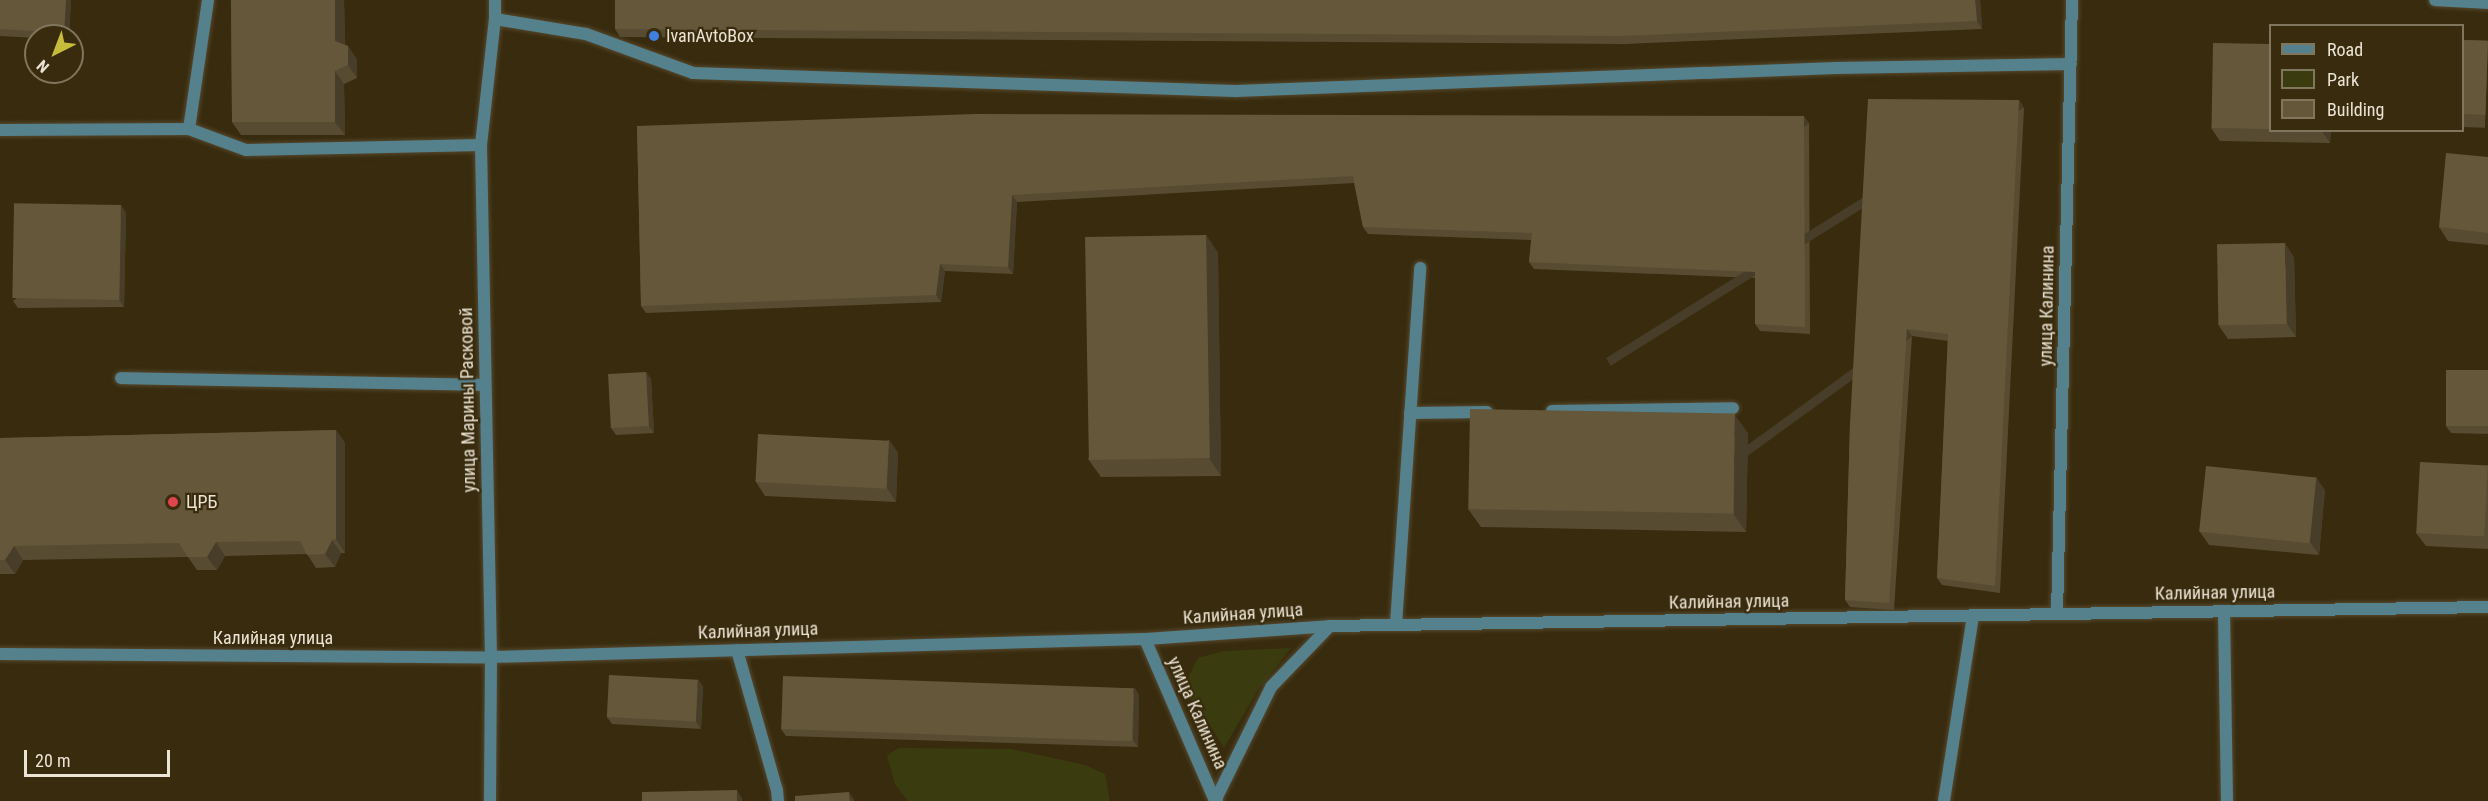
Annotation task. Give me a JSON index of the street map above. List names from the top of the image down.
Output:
{
  "streets": {
    "street": ["улица Калинина", "улица Марины Расковой", "Калийная улица"]
  },
  "crossings": [
    ["улица Калинина", "Калийная улица"],
    ["улица Марины Расковой", "Калийная улица"]
  ],
  "places": ["IvanAvtoBox", "ЦРБ"],
  "legend": ["Road", "Park", "Building"],
  "scale_bar": "20 m",
  "north": "bottom left"
}
